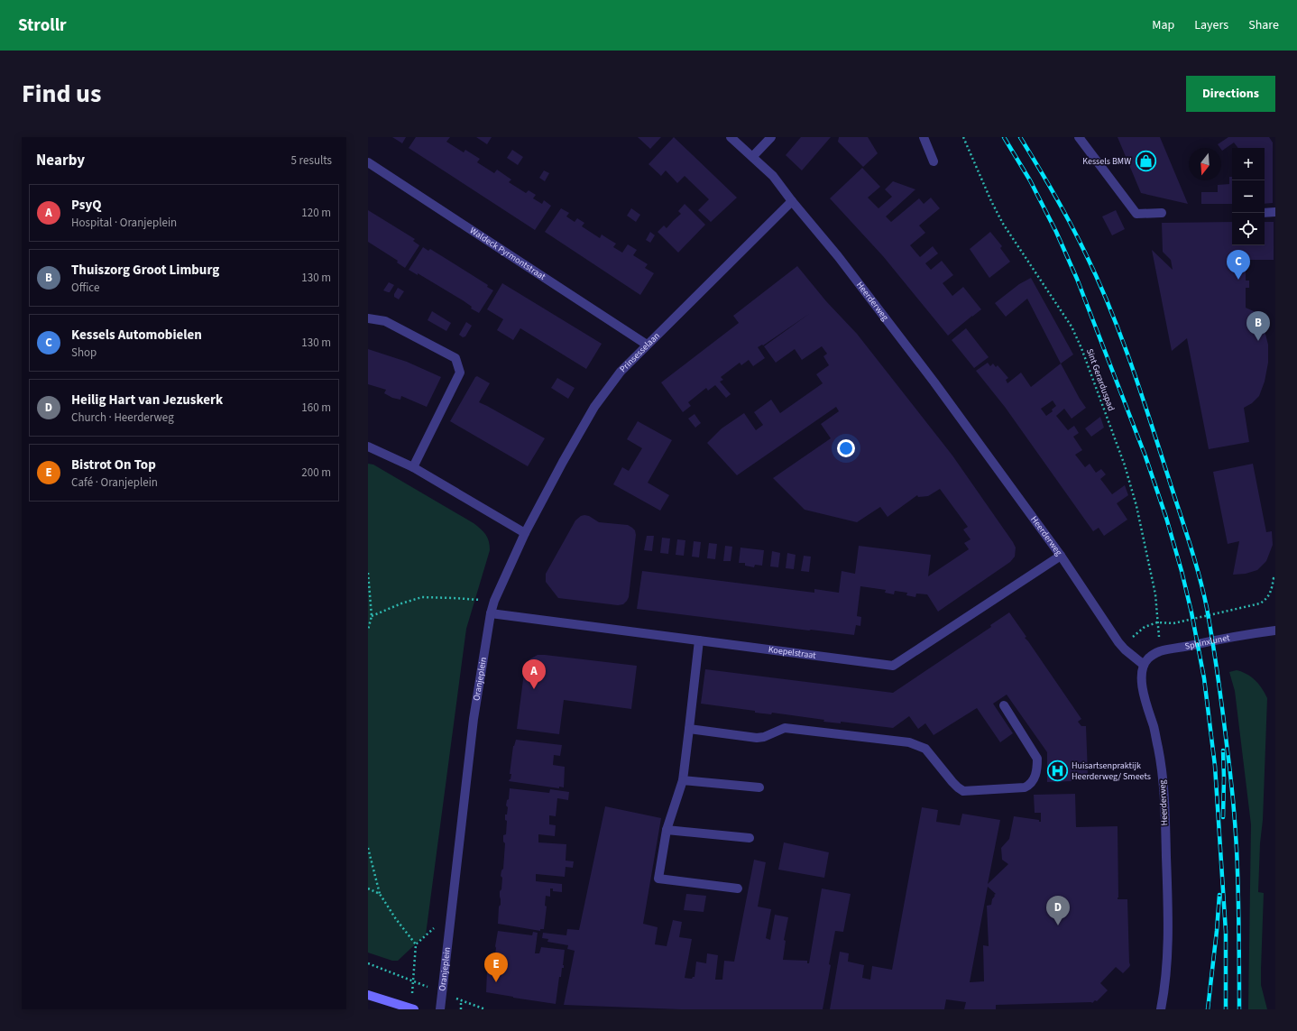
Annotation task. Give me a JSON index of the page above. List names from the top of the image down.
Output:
{
  "streets": {
    "street": [
      "Waldeck Pyrmontstraat",
      "Heerderweg",
      "Prinsesselaan",
      "Sphinxlunet",
      "Koepelstraat",
      "Oranjeplein"
    ],
    "path": ["Sint Gerarduspad"]
  },
  "crossings": [
    ["Waldeck Pyrmontstraat", "Prinsesselaan"],
    ["Heerderweg", "Prinsesselaan"],
    ["Heerderweg", "Sphinxlunet"],
    ["Heerderweg", "Koepelstraat"],
    ["Prinsesselaan", "Oranjeplein"],
    ["Sint Gerarduspad", "Sphinxlunet"],
    ["Koepelstraat", "Oranjeplein"]
  ],
  "places": {
    "shop": ["Kessels BMW"],
    "hospital": ["Huisartsenpraktijk Heerderweg/ Smeets"]
  },
  "north": "bottom",
  "page": {
    "header": "Strollr",
    "nav": ["Map", "Layers", "Share"],
    "title": "Find us",
    "buttons": "Directions",
    "heading": ["Nearby", "5 results"],
    "map_buttons": ["+", "−"],
    "list": [
      {
        "mark": "A",
        "name": "PsyQ",
        "note": "Hospital · Oranjeplein",
        "value": "120 m"
      },
      {
        "mark": "B",
        "name": "Thuiszorg Groot Limburg",
        "note": "Office",
        "value": "130 m"
      },
      {
        "mark": "C",
        "name": "Kessels Automobielen",
        "note": "Shop",
        "value": "130 m"
      },
      {
        "mark": "D",
        "name": "Heilig Hart van Jezuskerk",
        "note": "Church · Heerderweg",
        "value": "160 m"
      },
      {
        "mark": "E",
        "name": "Bistrot On Top",
        "note": "Café · Oranjeplein",
        "value": "200 m"
      }
    ],
    "pins": [
      "C",
      "B",
      "A",
      "D",
      "E"
    ]
  }
}
